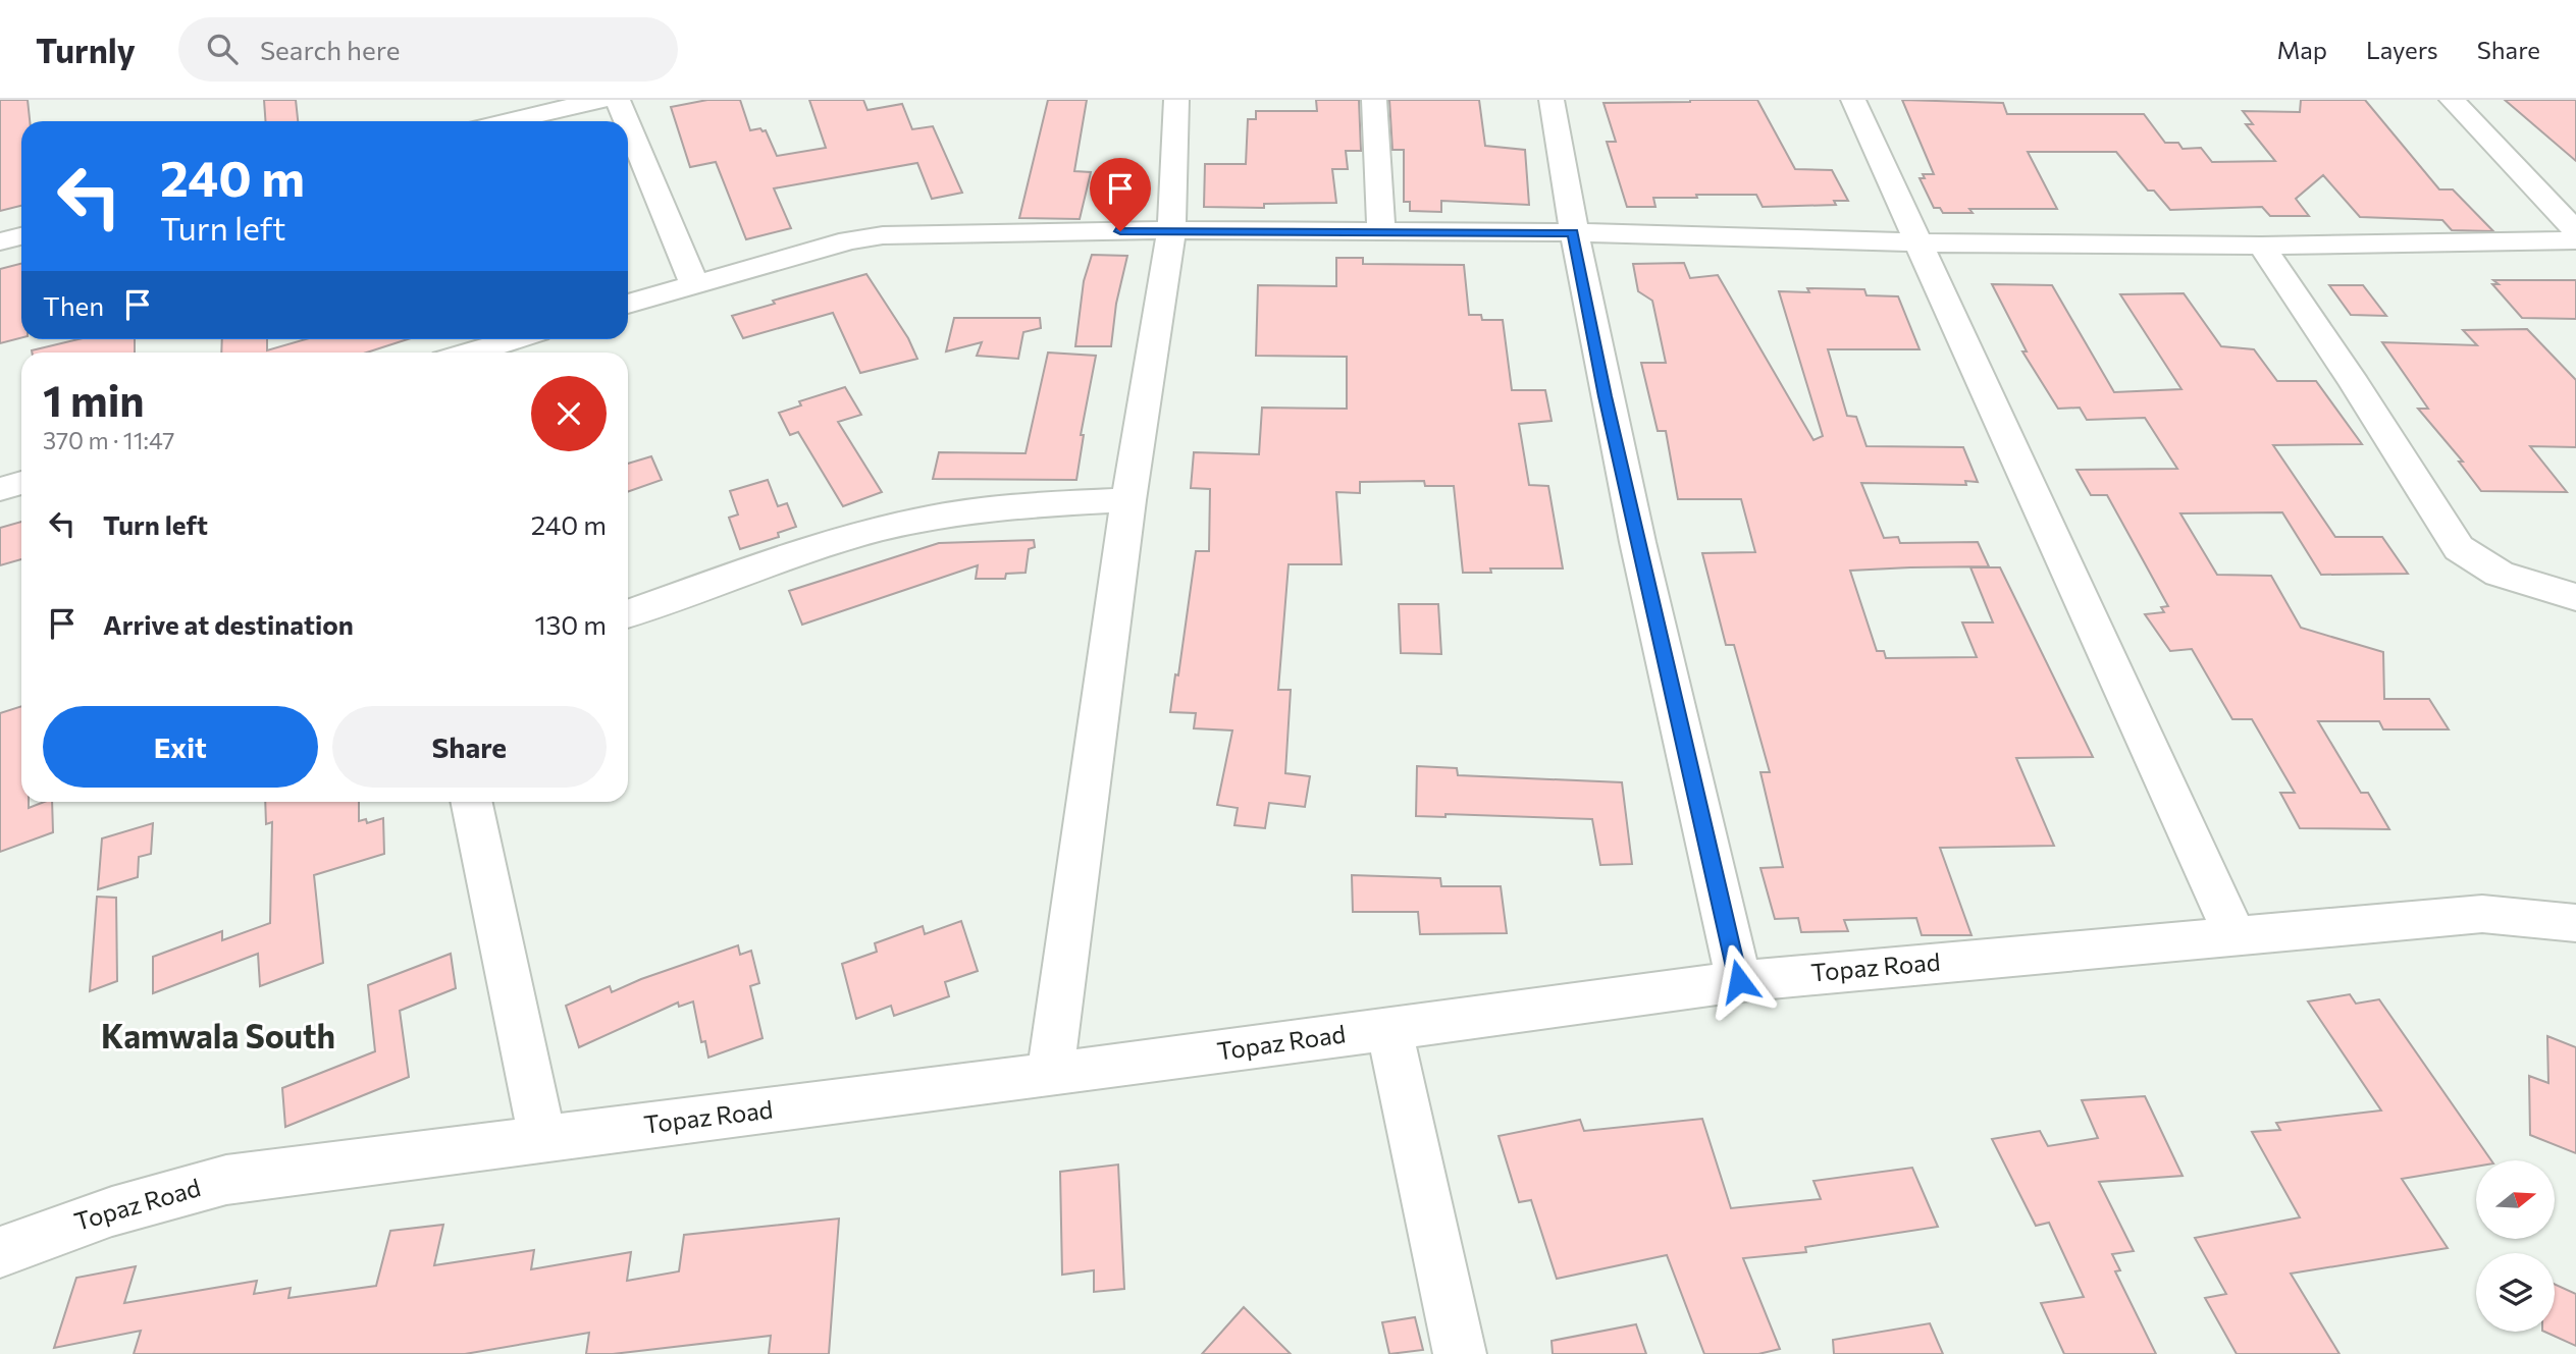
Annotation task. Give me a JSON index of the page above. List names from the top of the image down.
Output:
{
  "streets": {
    "street": ["Topaz Road"]
  },
  "districts": ["Kamwala South"],
  "north": "right",
  "page": {
    "header": "Turnly",
    "search": "Search here",
    "nav": ["Map", "Layers", "Share"],
    "turn": ["240 m", "Turn left"],
    "then": "Then",
    "heading": ["1 min", "370 m · 11:47"],
    "list": [
      {
        "name": "Turn left",
        "value": "240 m"
      },
      {
        "name": "Arrive at destination",
        "value": "130 m"
      }
    ],
    "buttons": ["Exit", "Share"]
  }
}
